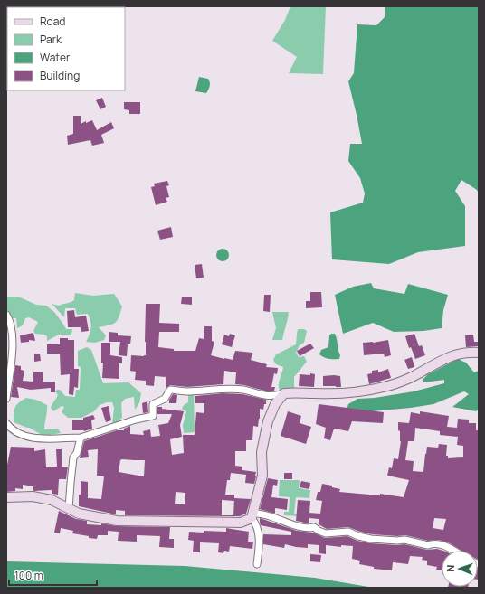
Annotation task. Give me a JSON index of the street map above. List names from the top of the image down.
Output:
{
  "legend": [
    "Road",
    "Park",
    "Water",
    "Building"
  ],
  "scale_bar": "100 m",
  "north": "left"
}
